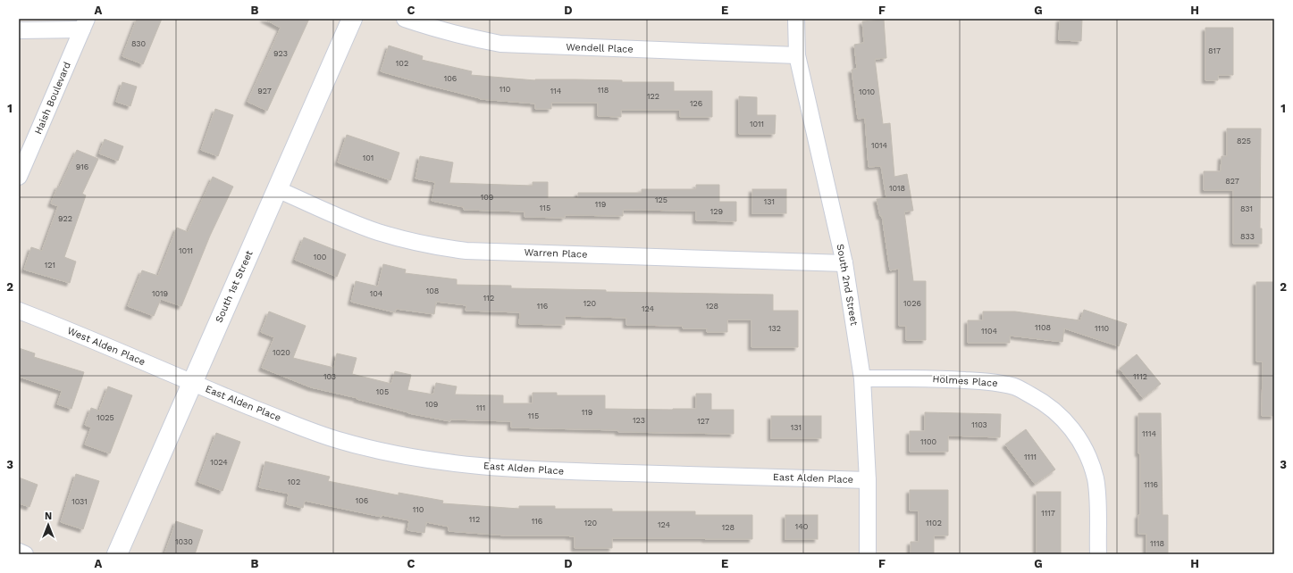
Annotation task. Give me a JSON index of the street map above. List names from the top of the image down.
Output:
{
  "streets": {
    "street": [
      "Wendell Place",
      "Haish Boulevard",
      "Warren Place",
      "South 2nd Street",
      "South 1st Street",
      "West Alden Place",
      "Holmes Place",
      "East Alden Place"
    ]
  },
  "crossings": [
    ["Wendell Place", "South 2nd Street"],
    ["Warren Place", "South 2nd Street"],
    ["Warren Place", "South 1st Street"],
    ["South 2nd Street", "Holmes Place"],
    ["South 2nd Street", "East Alden Place"],
    ["South 1st Street", "West Alden Place"],
    ["South 1st Street", "East Alden Place"],
    ["West Alden Place", "East Alden Place"]
  ],
  "house_numbers": [
    "830",
    "817",
    "923",
    "102",
    "106",
    "110",
    "118",
    "927",
    "114",
    "1010",
    "122",
    "126",
    "1011",
    "825",
    "1014",
    "101",
    "916",
    "827",
    "1018",
    "109",
    "125",
    "131",
    "119",
    "115",
    "831",
    "129",
    "922",
    "833",
    "1011",
    "100",
    "121",
    "108",
    "1019",
    "104",
    "112",
    "120",
    "1026",
    "116",
    "128",
    "124",
    "1108",
    "132",
    "1110",
    "1104",
    "1020",
    "103",
    "1112",
    "105",
    "109",
    "111",
    "119",
    "115",
    "1025",
    "123",
    "127",
    "1103",
    "131",
    "1114",
    "1100",
    "1111",
    "1024",
    "102",
    "1116",
    "106",
    "1031",
    "110",
    "1117",
    "112",
    "116",
    "120",
    "1102",
    "124",
    "140",
    "128",
    "1030",
    "1118"
  ],
  "north": "top",
  "grid": {
    "columns": [
      "A",
      "B",
      "C",
      "D",
      "E",
      "F",
      "G",
      "H"
    ],
    "rows": ["1", "2", "3"]
  }
}
